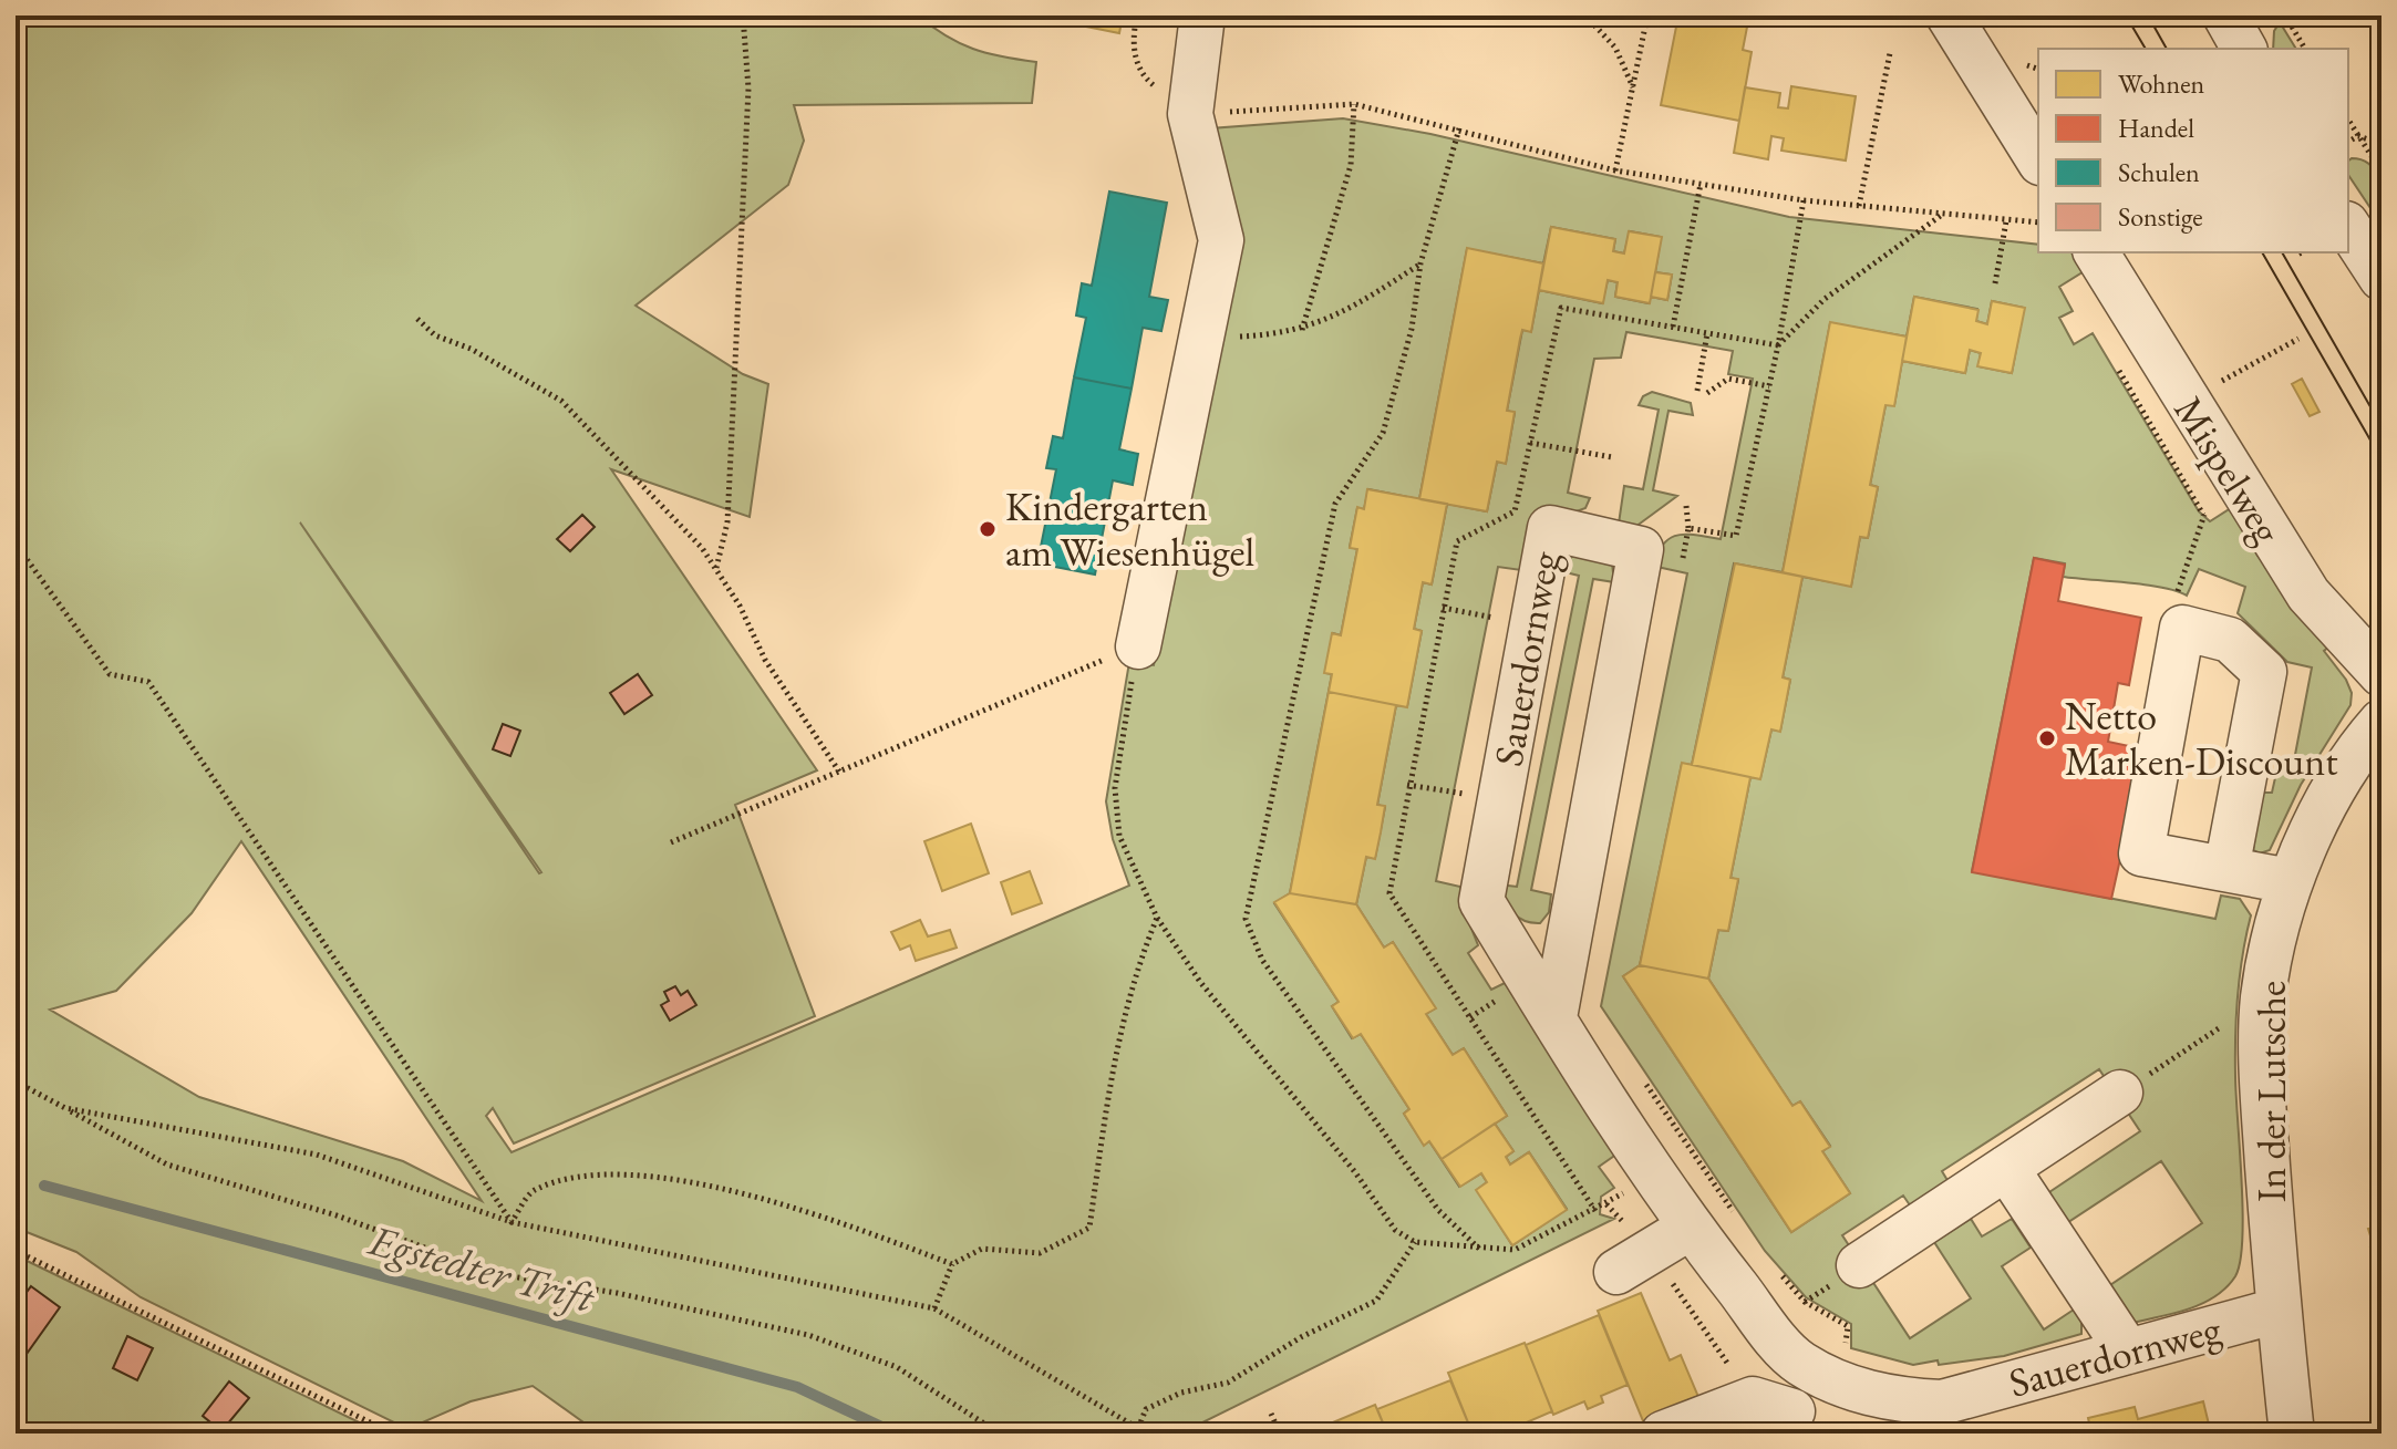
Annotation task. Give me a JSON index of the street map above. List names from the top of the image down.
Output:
{
  "streets": {
    "street": ["Mispelweg", "Sauerdornweg", "In der Lutsche"]
  },
  "crossings": [
    ["Sauerdornweg", "In der Lutsche"]
  ],
  "water": ["Egstedter Trift"],
  "places": ["Kindergarten am Wiesenhügel", "Netto Marken-Discount"],
  "legend": [
    "Wohnen",
    "Handel",
    "Schulen",
    "Sonstige"
  ]
}
